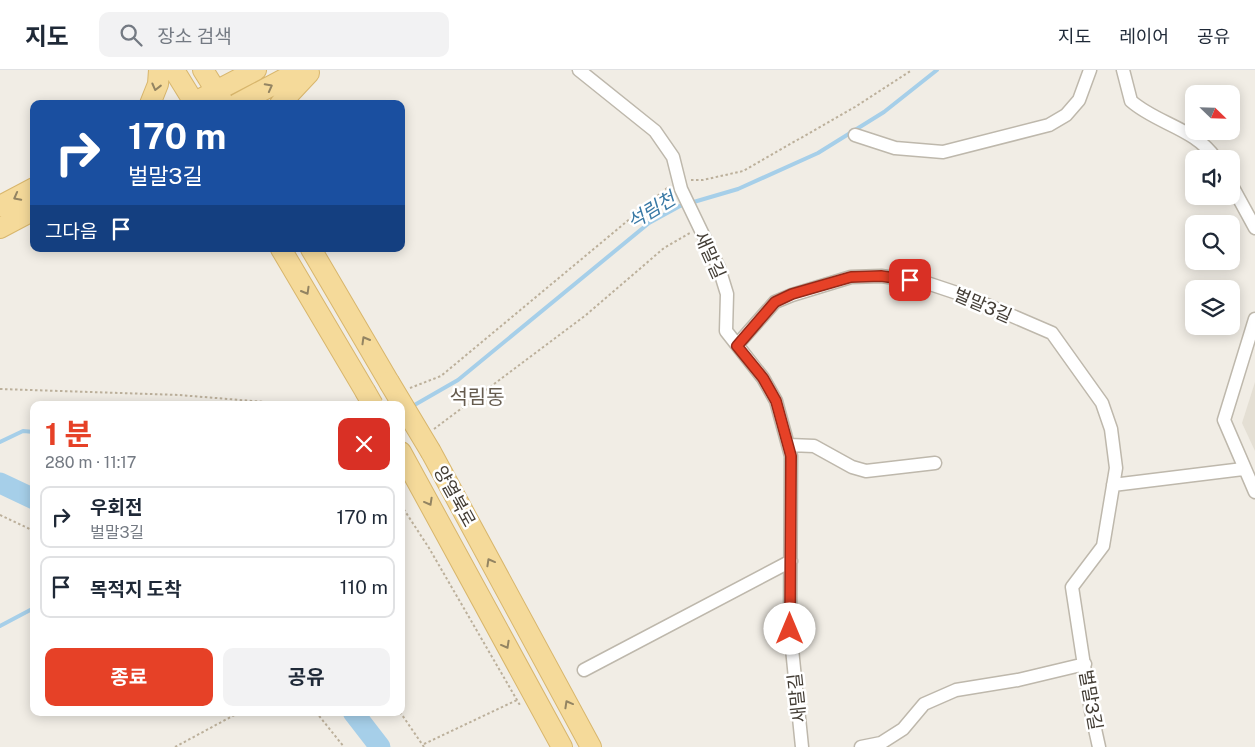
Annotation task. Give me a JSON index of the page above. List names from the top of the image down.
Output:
{
  "streets": {
    "main road": ["양열북로"],
    "street": ["새말길", "벌말3길"]
  },
  "crossings": [
    ["새말길", "벌말3길"]
  ],
  "districts": ["석림동"],
  "water": ["석림천"],
  "north": "bottom right",
  "page": {
    "header": "지도",
    "search": "장소 검색",
    "nav": ["지도", "레이어", "공유"],
    "turn": ["170 m", "벌말3길"],
    "then": "그다음",
    "heading": ["1 분", "280 m · 11:17"],
    "list": [
      {
        "name": "우회전",
        "note": "벌말3길",
        "value": "170 m"
      },
      {
        "name": "목적지 도착",
        "value": "110 m"
      }
    ],
    "buttons": ["종료", "공유"]
  }
}
